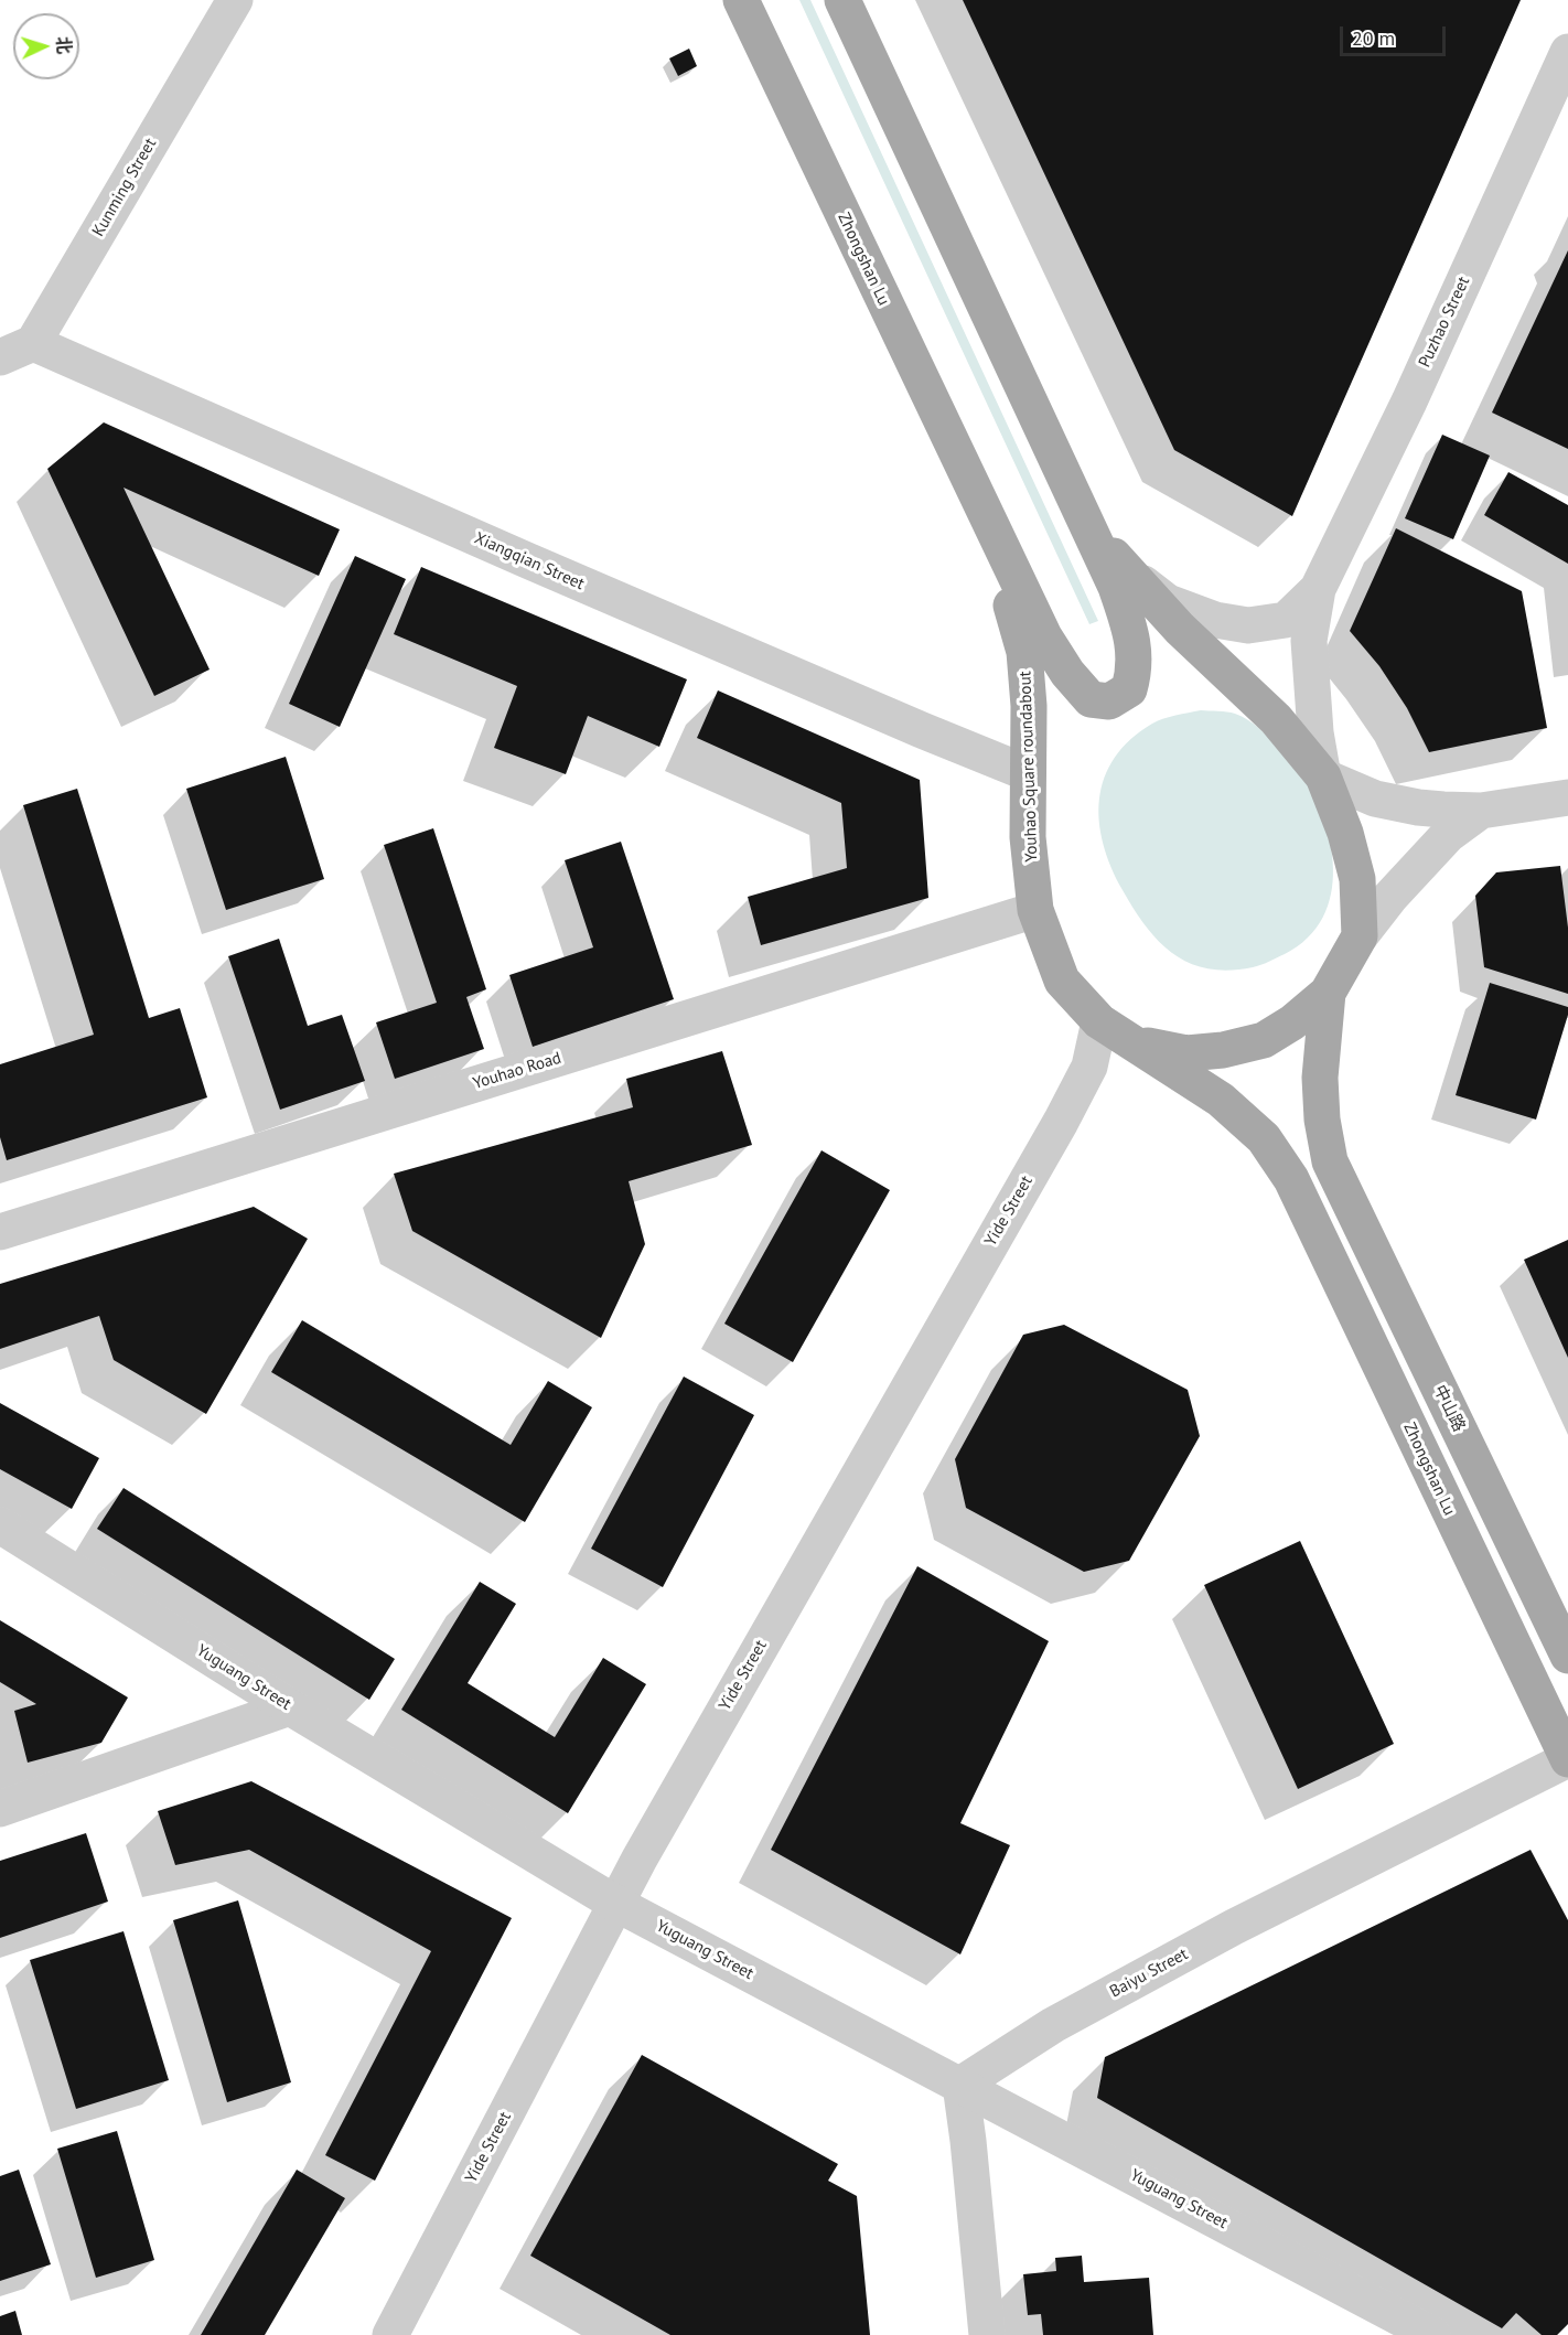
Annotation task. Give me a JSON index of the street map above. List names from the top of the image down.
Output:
{
  "streets": {
    "main road": ["Zhongshan Lu", "Youhao Square roundabout", "中山路"],
    "street": [
      "Kunming Street",
      "Puzhao Street",
      "Xiangqian Street",
      "Youhao Road",
      "Yide Street",
      "Yuguang Street",
      "Baiyu Street"
    ]
  },
  "crossings": [
    ["Kunming Street", "Xiangqian Street"],
    ["Zhongshan Lu", "Youhao Square roundabout"],
    ["Zhongshan Lu", "Baiyu Street"],
    ["Xiangqian Street", "Youhao Square roundabout"],
    ["Youhao Square roundabout", "Youhao Road"],
    ["Youhao Square roundabout", "Yide Street"],
    ["Youhao Square roundabout", "中山路"],
    ["Yide Street", "Yuguang Street"],
    ["Yuguang Street", "Baiyu Street"]
  ],
  "scale_bar": "20 m",
  "north": "right"
}
